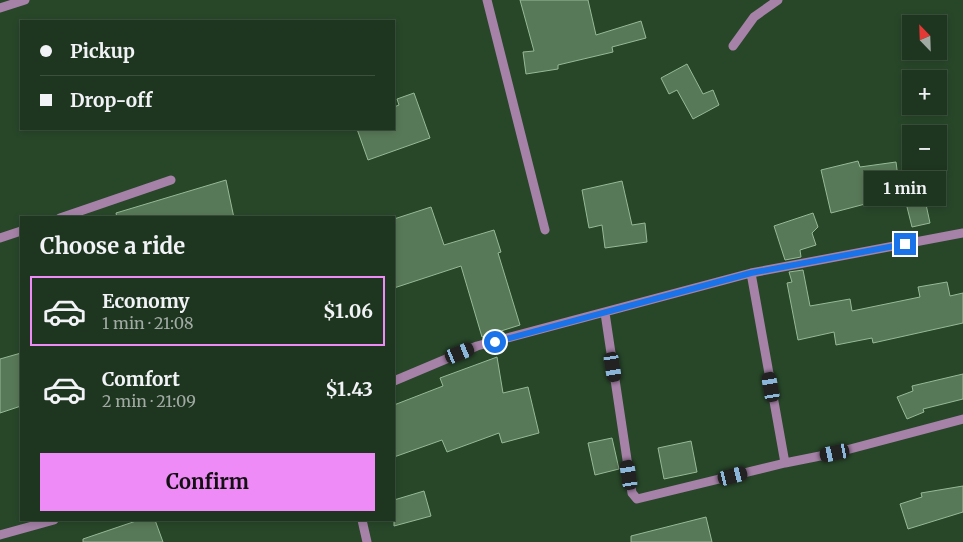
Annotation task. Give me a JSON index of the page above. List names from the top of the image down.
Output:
{
  "north": "top left",
  "page": {
    "map_buttons": ["+", "−"],
    "banner": ["Pickup", "Drop-off"],
    "bubble": "1 min",
    "heading": "Choose a ride",
    "list": [
      {
        "name": "Economy",
        "note": "1 min · 21:08",
        "value": "$1.06"
      },
      {
        "name": "Comfort",
        "note": "2 min · 21:09",
        "value": "$1.43"
      }
    ],
    "buttons": "Confirm"
  }
}
